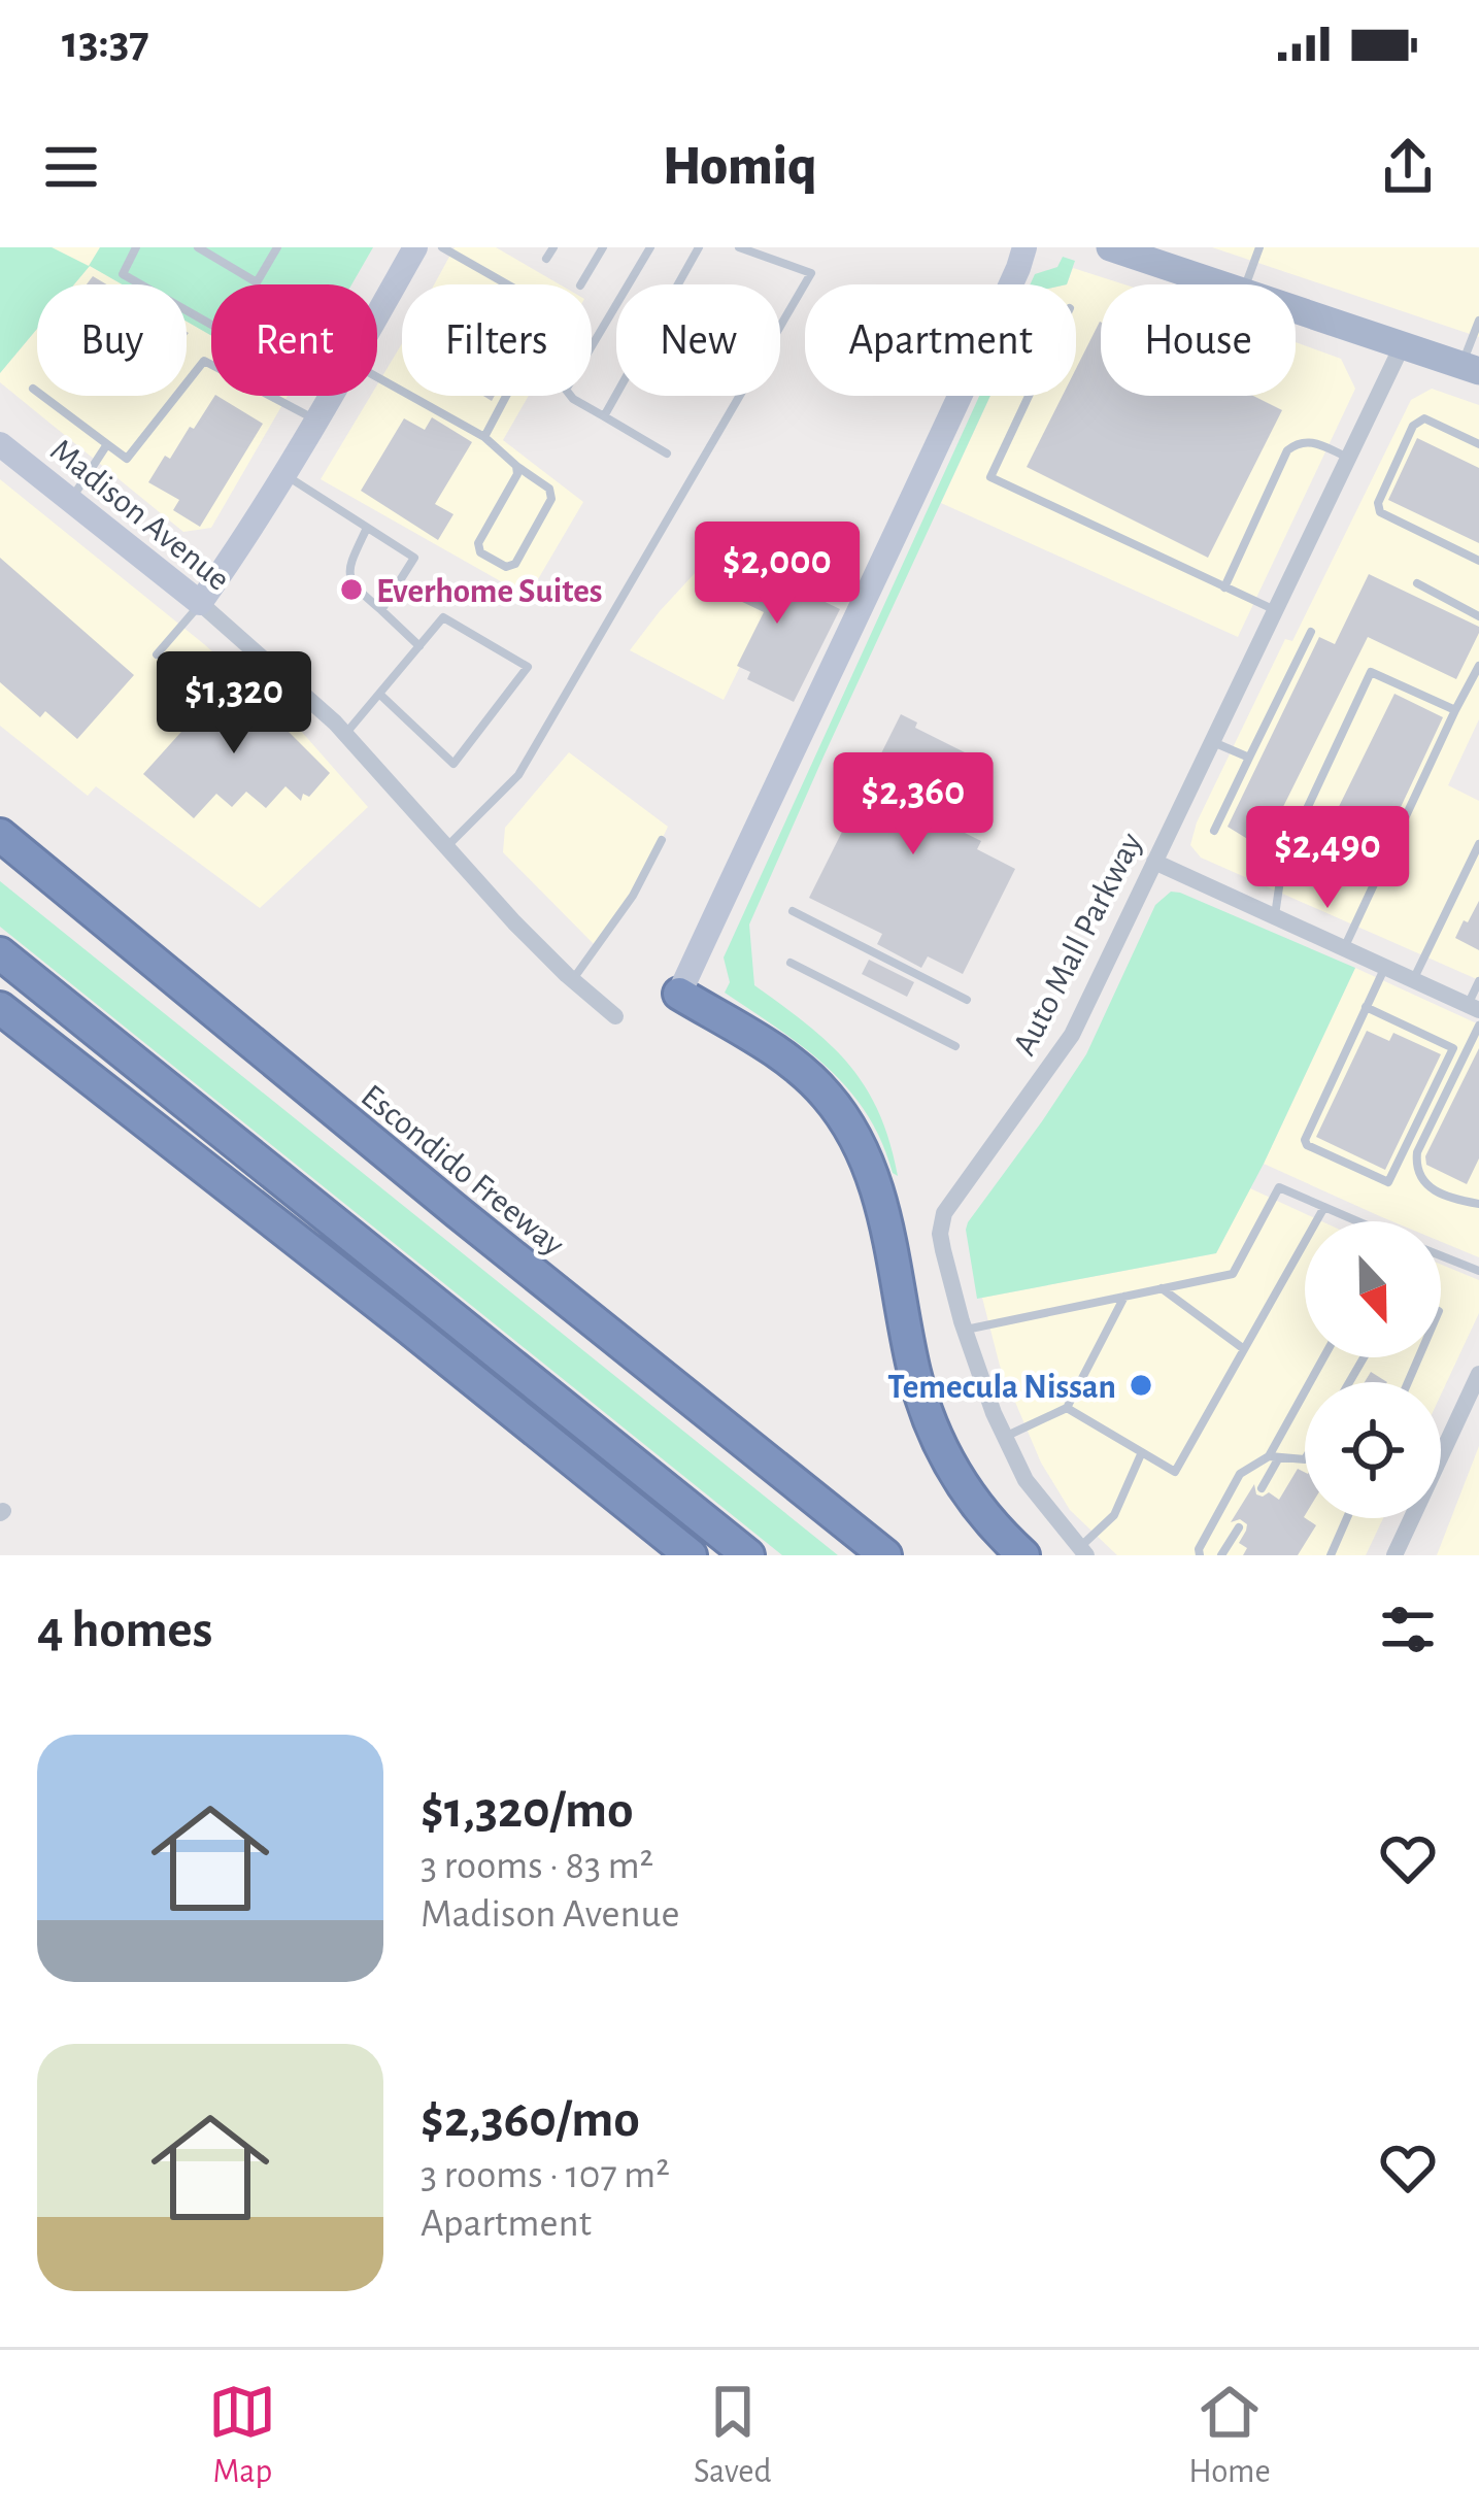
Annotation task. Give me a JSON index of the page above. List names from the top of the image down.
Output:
{
  "streets": {
    "highway": ["Escondido Freeway"],
    "main road": ["Madison Avenue"],
    "street": ["Auto Mall Parkway"]
  },
  "places": ["Everhome Suites", "Temecula Nissan"],
  "north": "bottom",
  "page": {
    "status": "13:37",
    "header": "Homiq",
    "chip": [
      "Buy",
      "Rent",
      "Filters",
      "New",
      "Apartment",
      "House"
    ],
    "price": [
      "$2,000",
      "$1,320",
      "$2,360",
      "$2,490"
    ],
    "heading": "4 homes",
    "list": [
      {
        "name": "$1,320/mo",
        "note": "3 rooms · 83 m² · Madison Avenue"
      },
      {
        "name": "$2,360/mo",
        "note": "3 rooms · 107 m² · Apartment"
      }
    ],
    "tabs": ["Map", "Saved", "Home"]
  }
}
